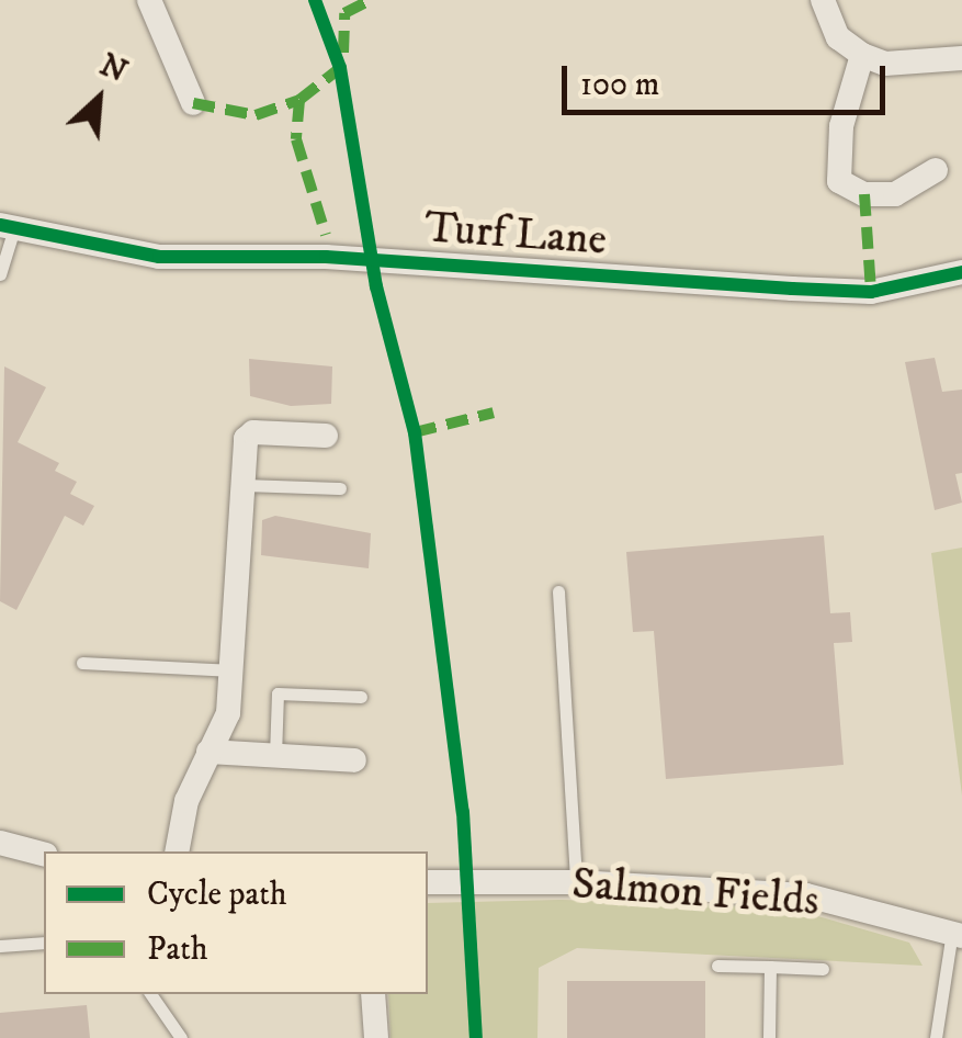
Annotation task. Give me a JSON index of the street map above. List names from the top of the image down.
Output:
{
  "streets": {
    "street": ["Turf Lane", "Salmon Fields"]
  },
  "legend": ["Cycle path", "Path"],
  "scale_bar": "100 m",
  "north": "top right"
}
